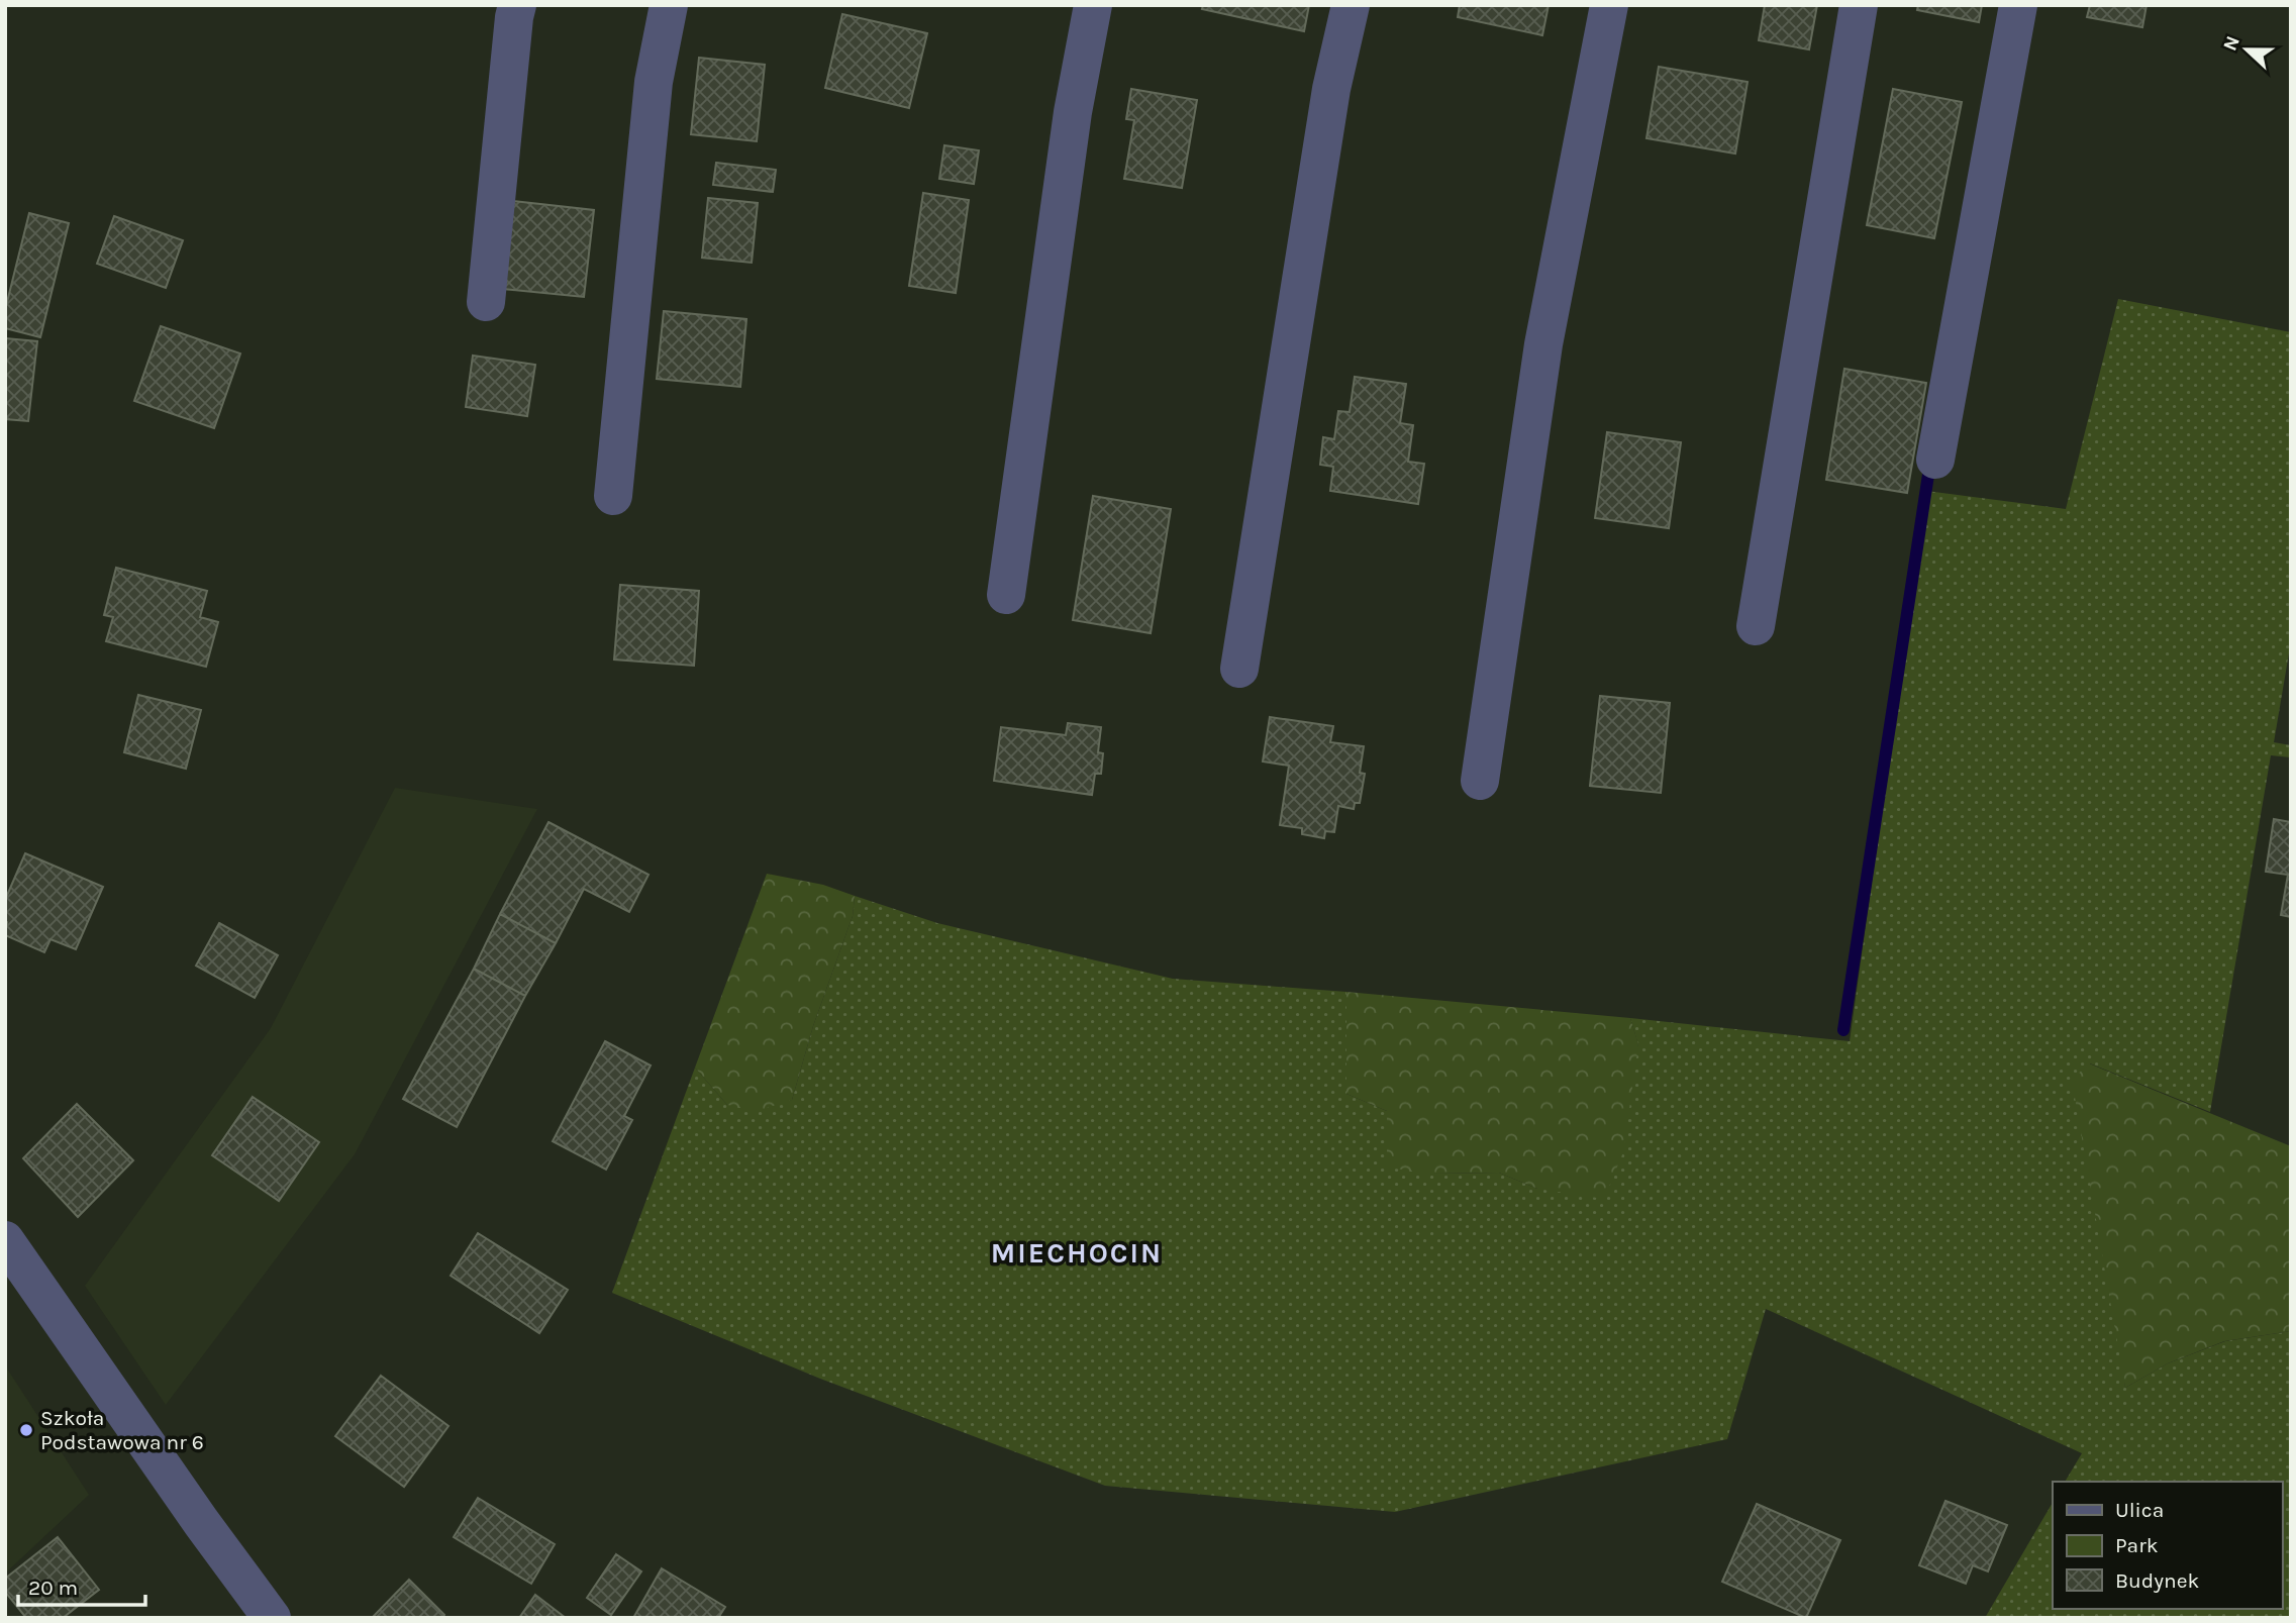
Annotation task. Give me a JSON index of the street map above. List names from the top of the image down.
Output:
{
  "districts": ["MIECHOCIN"],
  "places": ["Szkoła Podstawowa nr 6"],
  "legend": ["Ulica", "Park", "Budynek"],
  "scale_bar": "20 m",
  "north": "left"
}
